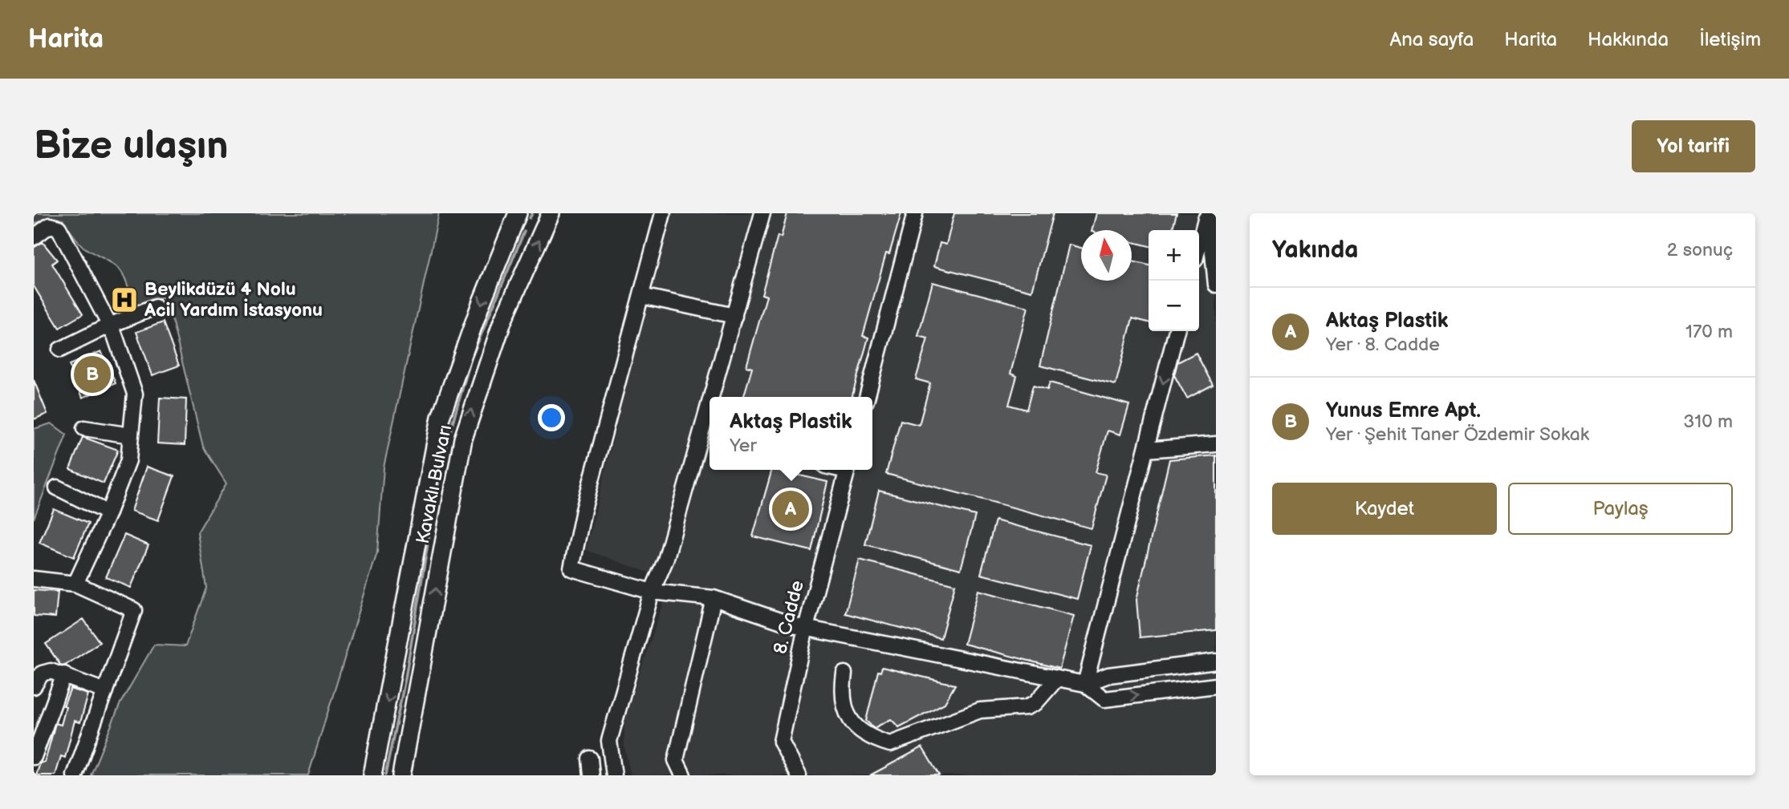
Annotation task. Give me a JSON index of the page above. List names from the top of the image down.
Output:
{
  "streets": {
    "main road": ["Kavaklı Bulvarı"],
    "street": ["8. Cadde"]
  },
  "places": {
    "hospital": ["Beylikdüzü 4 Nolu Acil Yardım İstasyonu"]
  },
  "north": "top",
  "page": {
    "header": "Harita",
    "nav": [
      "Ana sayfa",
      "Harita",
      "Hakkında",
      "İletişim"
    ],
    "buttons": [
      "Yol tarifi",
      ["Kaydet", "Paylaş"]
    ],
    "title": "Bize ulaşın",
    "heading": ["Yakında", "2 sonuç"],
    "map_buttons": ["+", "−"],
    "list": [
      {
        "mark": "A",
        "name": "Aktaş Plastik",
        "note": "Yer · 8. Cadde",
        "value": "170 m"
      },
      {
        "mark": "B",
        "name": "Yunus Emre Apt.",
        "note": "Yer · Şehit Taner Özdemir Sokak",
        "value": "310 m"
      }
    ],
    "pins": ["B", "A"],
    "popup": ["Aktaş Plastik", "Yer"]
  }
}
